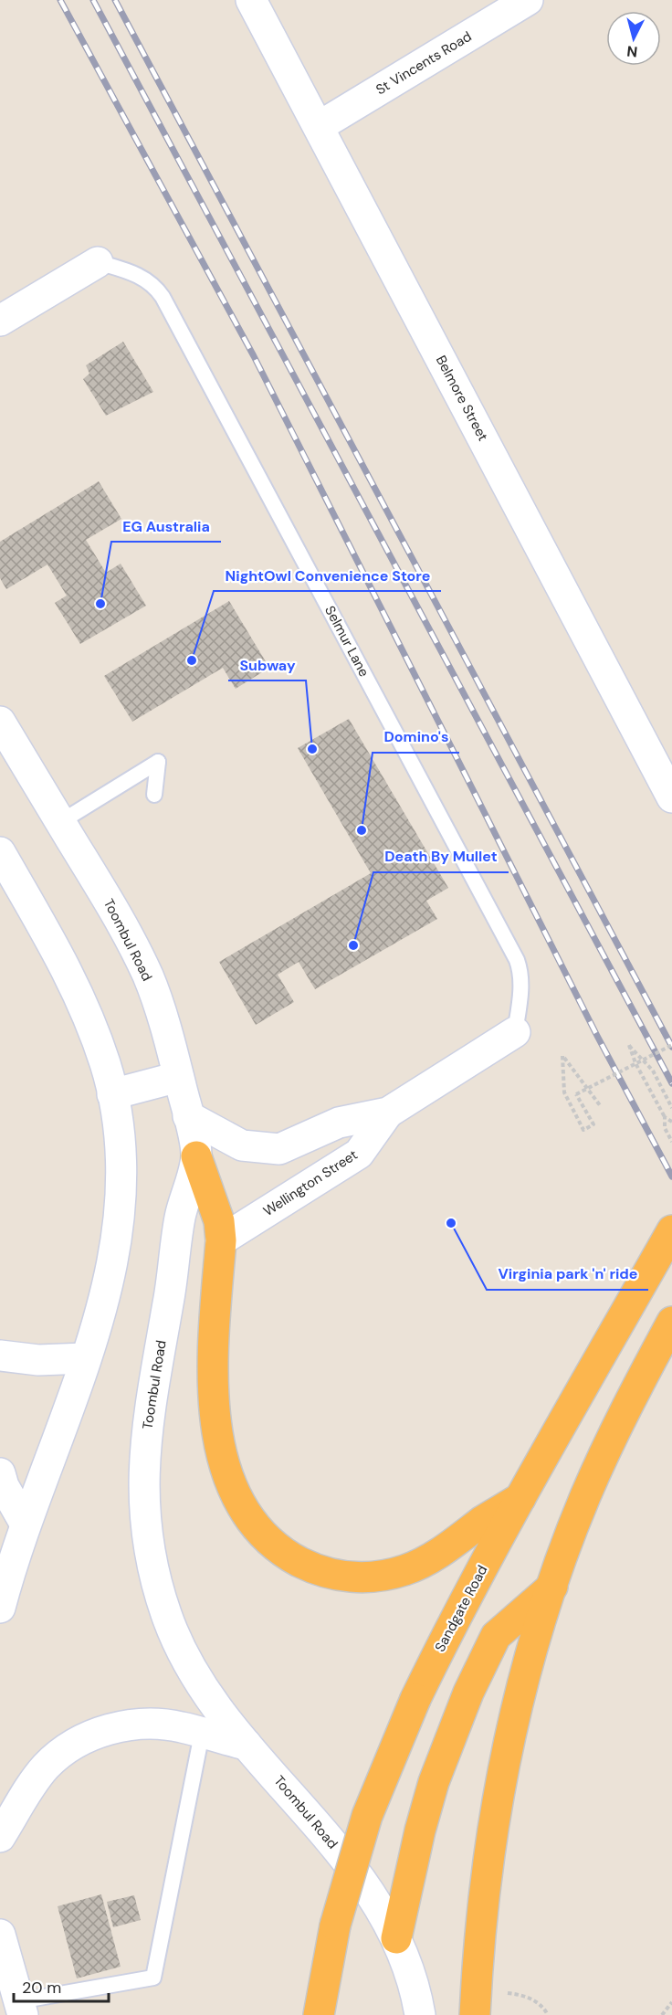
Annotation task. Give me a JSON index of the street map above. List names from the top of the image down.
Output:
{
  "streets": {
    "highway": ["Sandgate Road"],
    "main road": [
      "St Vincents Road",
      "Belmore Street",
      "Toombul Road",
      "Wellington Street"
    ],
    "lane": ["Selmur Lane"]
  },
  "crossings": [
    ["St Vincents Road", "Belmore Street"],
    ["Selmur Lane", "Wellington Street"],
    ["Toombul Road", "Wellington Street"]
  ],
  "places": [
    "EG Australia",
    "NightOwl Convenience Store",
    "Subway",
    "Domino's",
    "Death By Mullet",
    "Virginia park 'n' ride"
  ],
  "scale_bar": "20 m",
  "north": "bottom"
}
